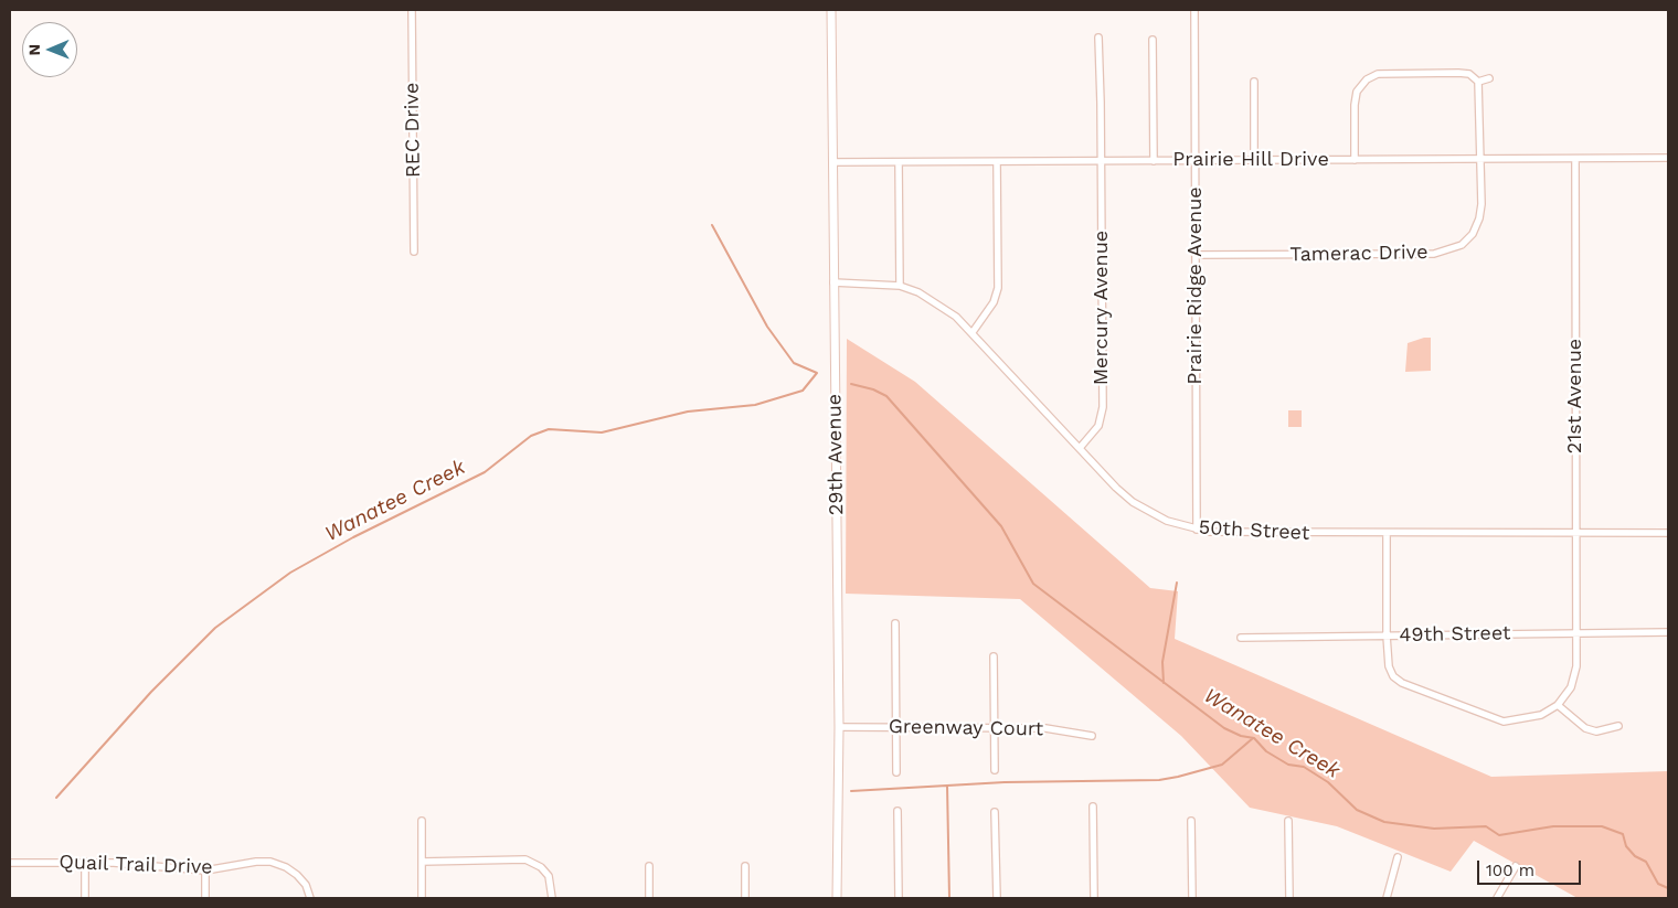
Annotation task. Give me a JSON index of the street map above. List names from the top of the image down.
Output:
{
  "streets": {
    "street": [
      "REC Drive",
      "Prairie Hill Drive",
      "Tamerac Drive",
      "Prairie Ridge Avenue",
      "Mercury Avenue",
      "21st Avenue",
      "29th Avenue",
      "50th Street",
      "49th Street",
      "Greenway Court",
      "Quail Trail Drive"
    ]
  },
  "crossings": [
    ["Prairie Hill Drive", "Tamerac Drive"],
    ["Prairie Hill Drive", "Prairie Ridge Avenue"],
    ["Prairie Hill Drive", "Mercury Avenue"],
    ["Prairie Hill Drive", "21st Avenue"],
    ["Prairie Hill Drive", "29th Avenue"],
    ["Tamerac Drive", "Prairie Ridge Avenue"],
    ["Prairie Ridge Avenue", "50th Street"],
    ["Mercury Avenue", "50th Street"],
    ["21st Avenue", "50th Street"],
    ["21st Avenue", "49th Street"],
    ["29th Avenue", "50th Street"],
    ["29th Avenue", "Greenway Court"]
  ],
  "water": ["Wanatee Creek"],
  "scale_bar": "100 m",
  "north": "left"
}
